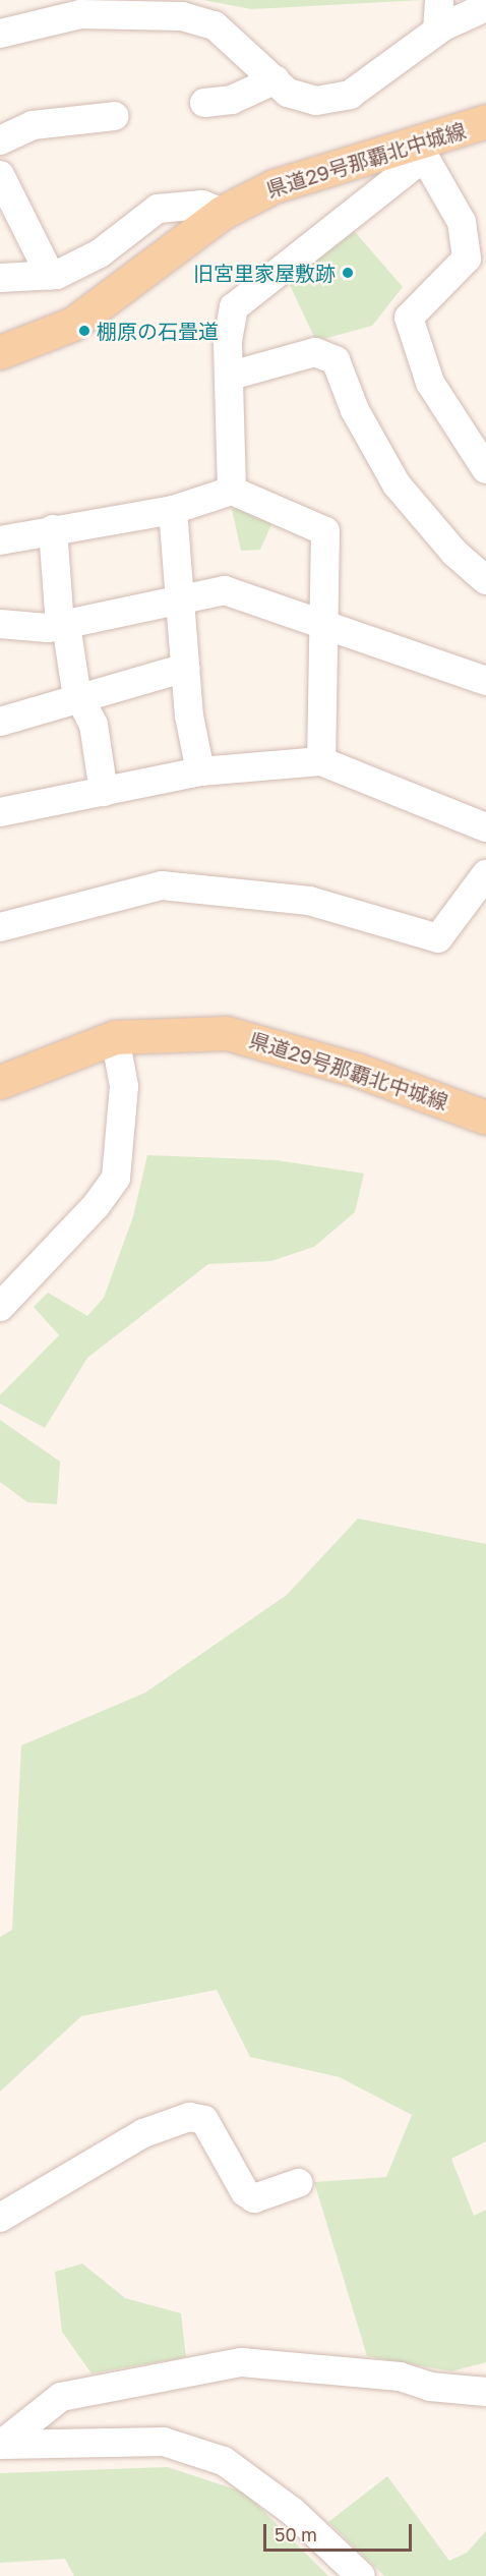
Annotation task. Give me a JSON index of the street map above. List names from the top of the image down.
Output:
{
  "streets": {
    "main road": ["県道29号那覇北中城線"]
  },
  "places": ["旧宮里家屋敷跡", "棚原の石畳道"],
  "scale_bar": "50 m"
}
